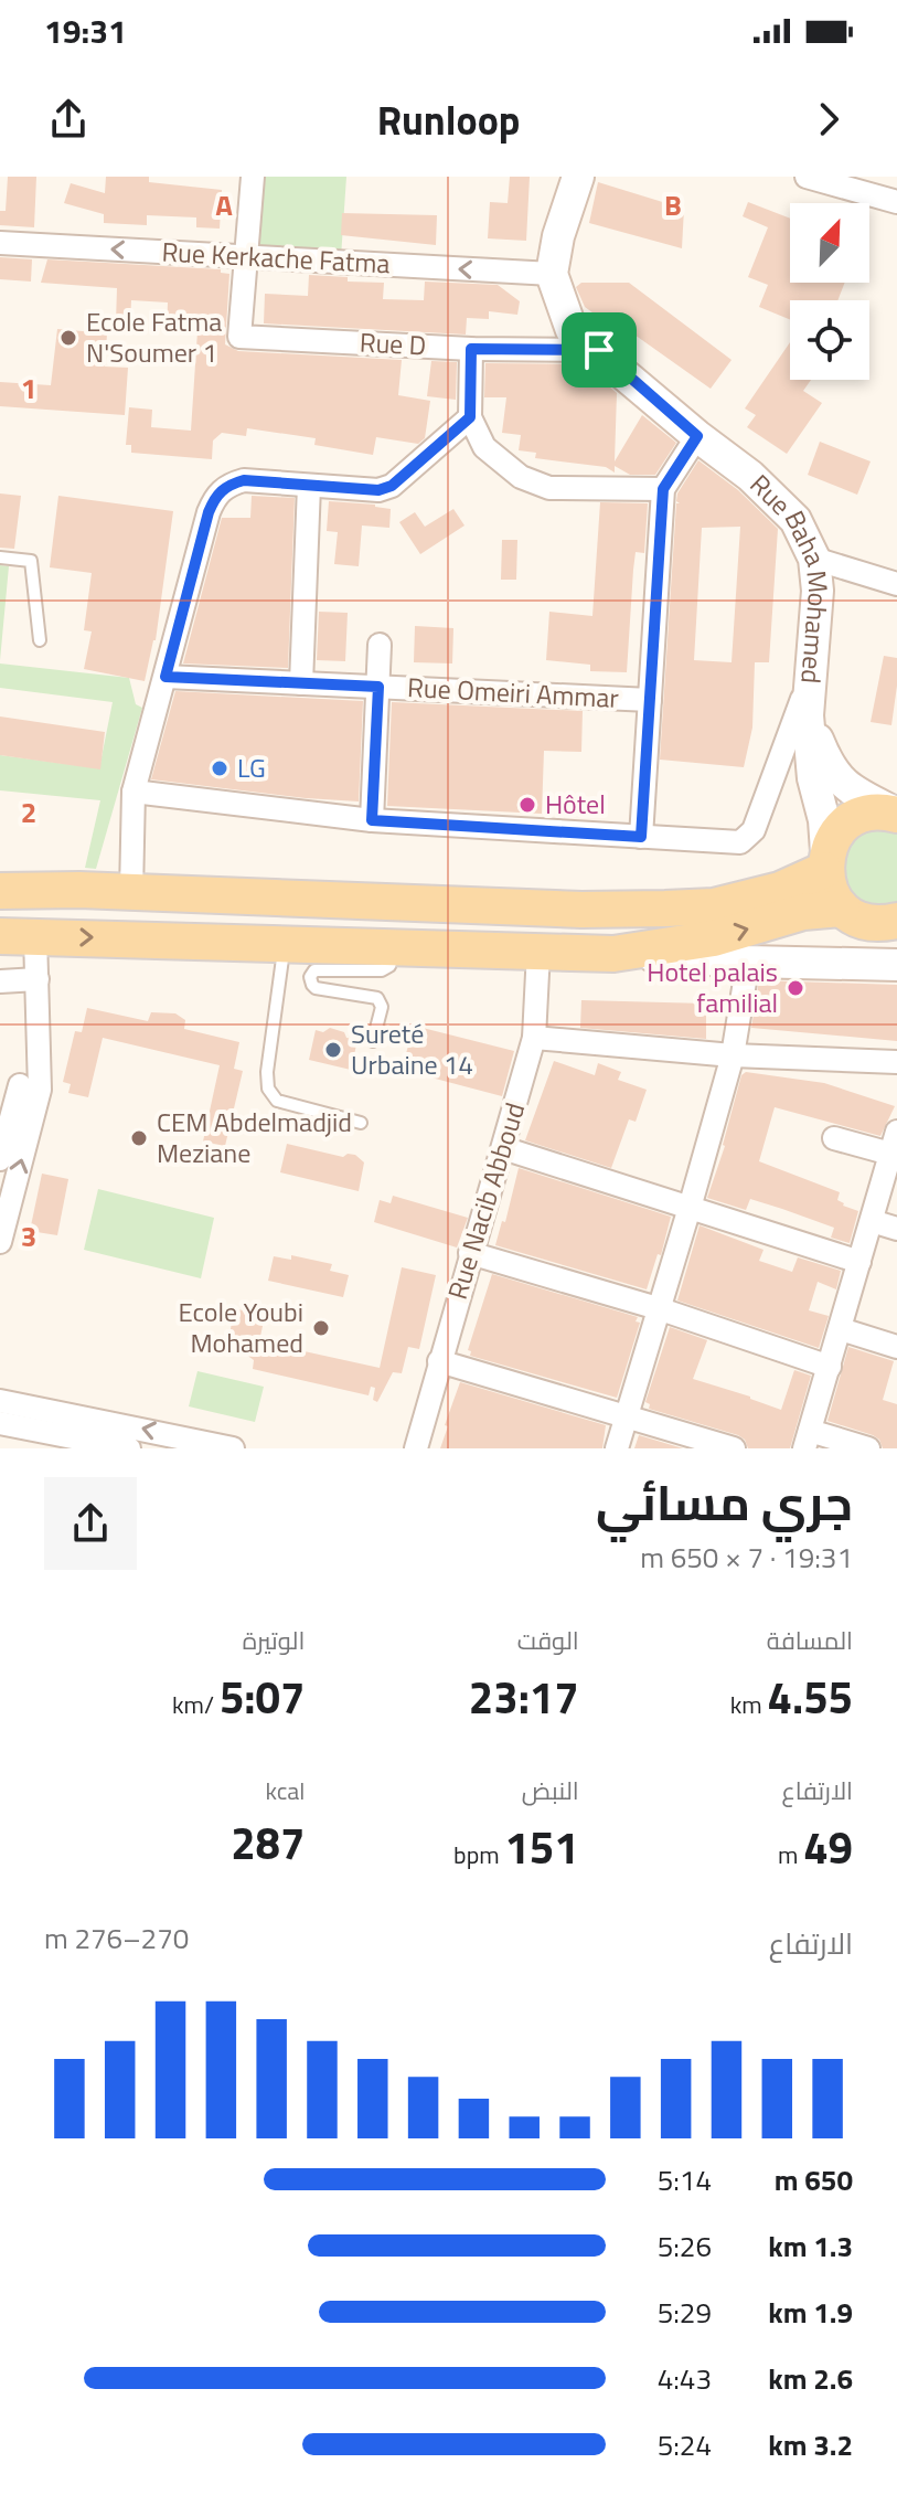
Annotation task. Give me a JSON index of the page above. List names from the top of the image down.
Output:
{
  "streets": {
    "main road": ["Rue Baha Mohamed"],
    "street": [
      "Rue Kerkache Fatma",
      "Rue D",
      "Rue Omeiri Ammar",
      "Rue Nacib Abboud"
    ]
  },
  "crossings": [
    ["Rue Kerkache Fatma", "Rue D"],
    ["Rue Kerkache Fatma", "Rue Baha Mohamed"],
    ["Rue D", "Rue Baha Mohamed"]
  ],
  "one_way": ["Rue Kerkache Fatma"],
  "places": [
    "Ecole Fatma N'Soumer 1",
    "LG",
    "Hôtel",
    "Hotel palais familial",
    "Sureté Urbaine 14",
    "CEM Abdelmadjid Meziane",
    "Ecole Youbi Mohamed"
  ],
  "north": "top right",
  "page": {
    "status": "19:31",
    "header": "Runloop",
    "heading": ["جري مسائي", "19:31 · 7 × 650 m"],
    "stats": [
      ["المسافة", "4.55 km"],
      ["الوقت", "23:17"],
      ["الوتيرة", "5:07 /km"],
      ["الارتفاع", "49 m"],
      ["النبض", "151 bpm"],
      ["kcal", "287"]
    ],
    "chart": ["الارتفاع", "270–276 m"],
    "list": [
      {
        "name": "650 m",
        "note": "5:14"
      },
      {
        "name": "1.3 km",
        "note": "5:26"
      },
      {
        "name": "1.9 km",
        "note": "5:29"
      },
      {
        "name": "2.6 km",
        "note": "4:43"
      },
      {
        "name": "3.2 km",
        "note": "5:24"
      }
    ]
  },
  "grid": {
    "columns": ["A", "B"],
    "rows": ["1", "2", "3"]
  }
}
